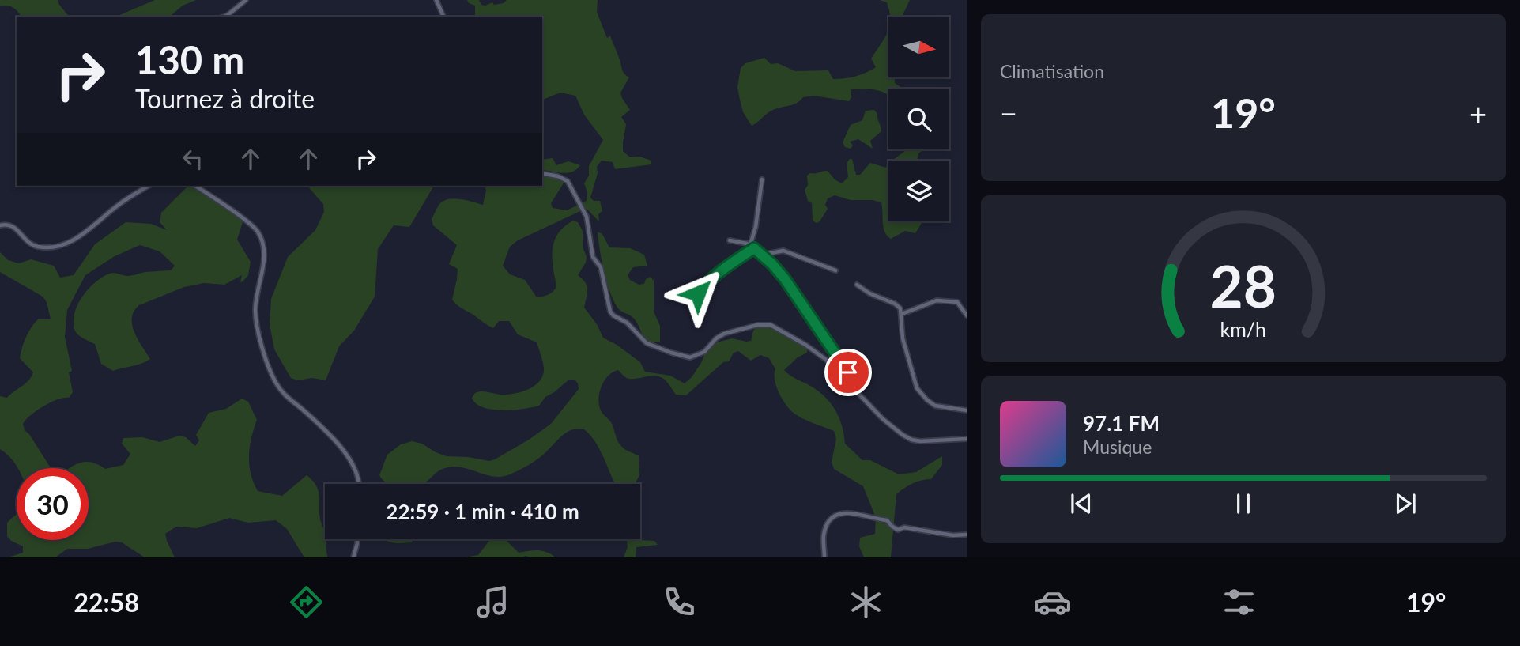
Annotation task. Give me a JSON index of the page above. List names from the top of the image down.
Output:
{
  "north": "right",
  "page": {
    "tile": "Climatisation",
    "turn": ["130 m", "Tournez à droite"],
    "heat": ["−", "19°", "+"],
    "song": ["97.1 FM", "Musique"],
    "limit": "30",
    "trip": "22:59 · 1 min · 410 m",
    "tabs": ["22:58", "19°"],
    "gauge": ["28", "km/h"]
  }
}
